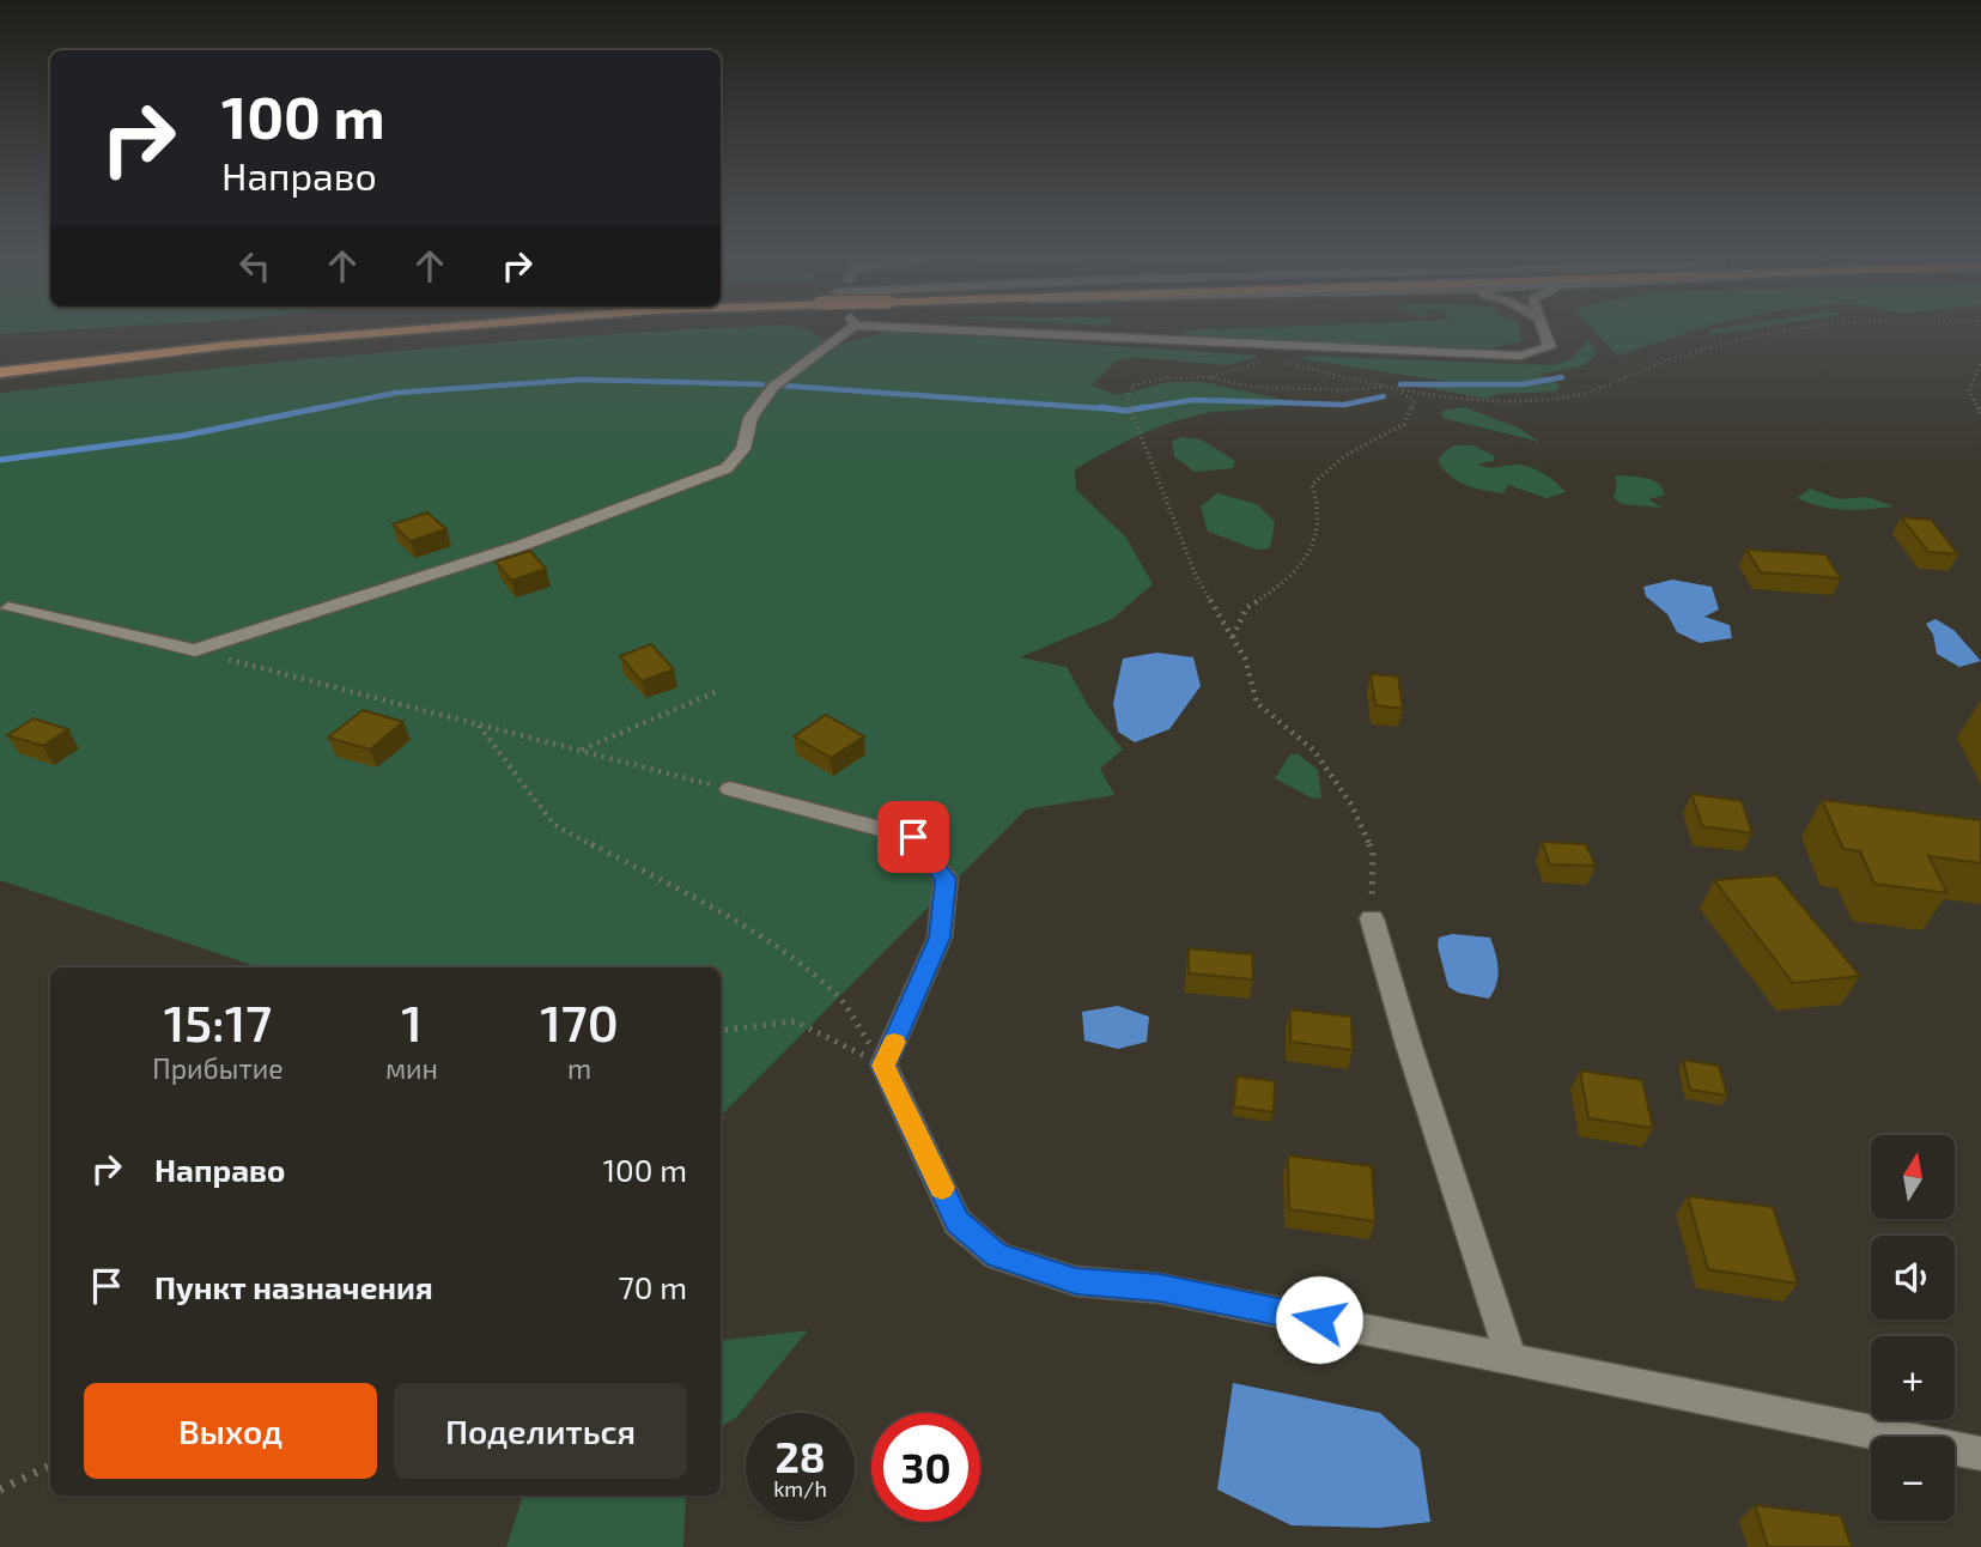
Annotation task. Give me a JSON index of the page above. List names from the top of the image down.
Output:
{
  "north": "top",
  "page": {
    "turn": ["100 m", "Направо"],
    "eta": [
      "15:17",
      "Прибытие",
      "1",
      "мин",
      "170",
      "m"
    ],
    "list": [
      {
        "name": "Направо",
        "value": "100 m"
      },
      {
        "name": "Пункт назначения",
        "value": "70 m"
      }
    ],
    "map_buttons": ["+", "−"],
    "buttons": ["Выход", "Поделиться"],
    "speed": "28 km/h",
    "limit": "30"
  }
}
